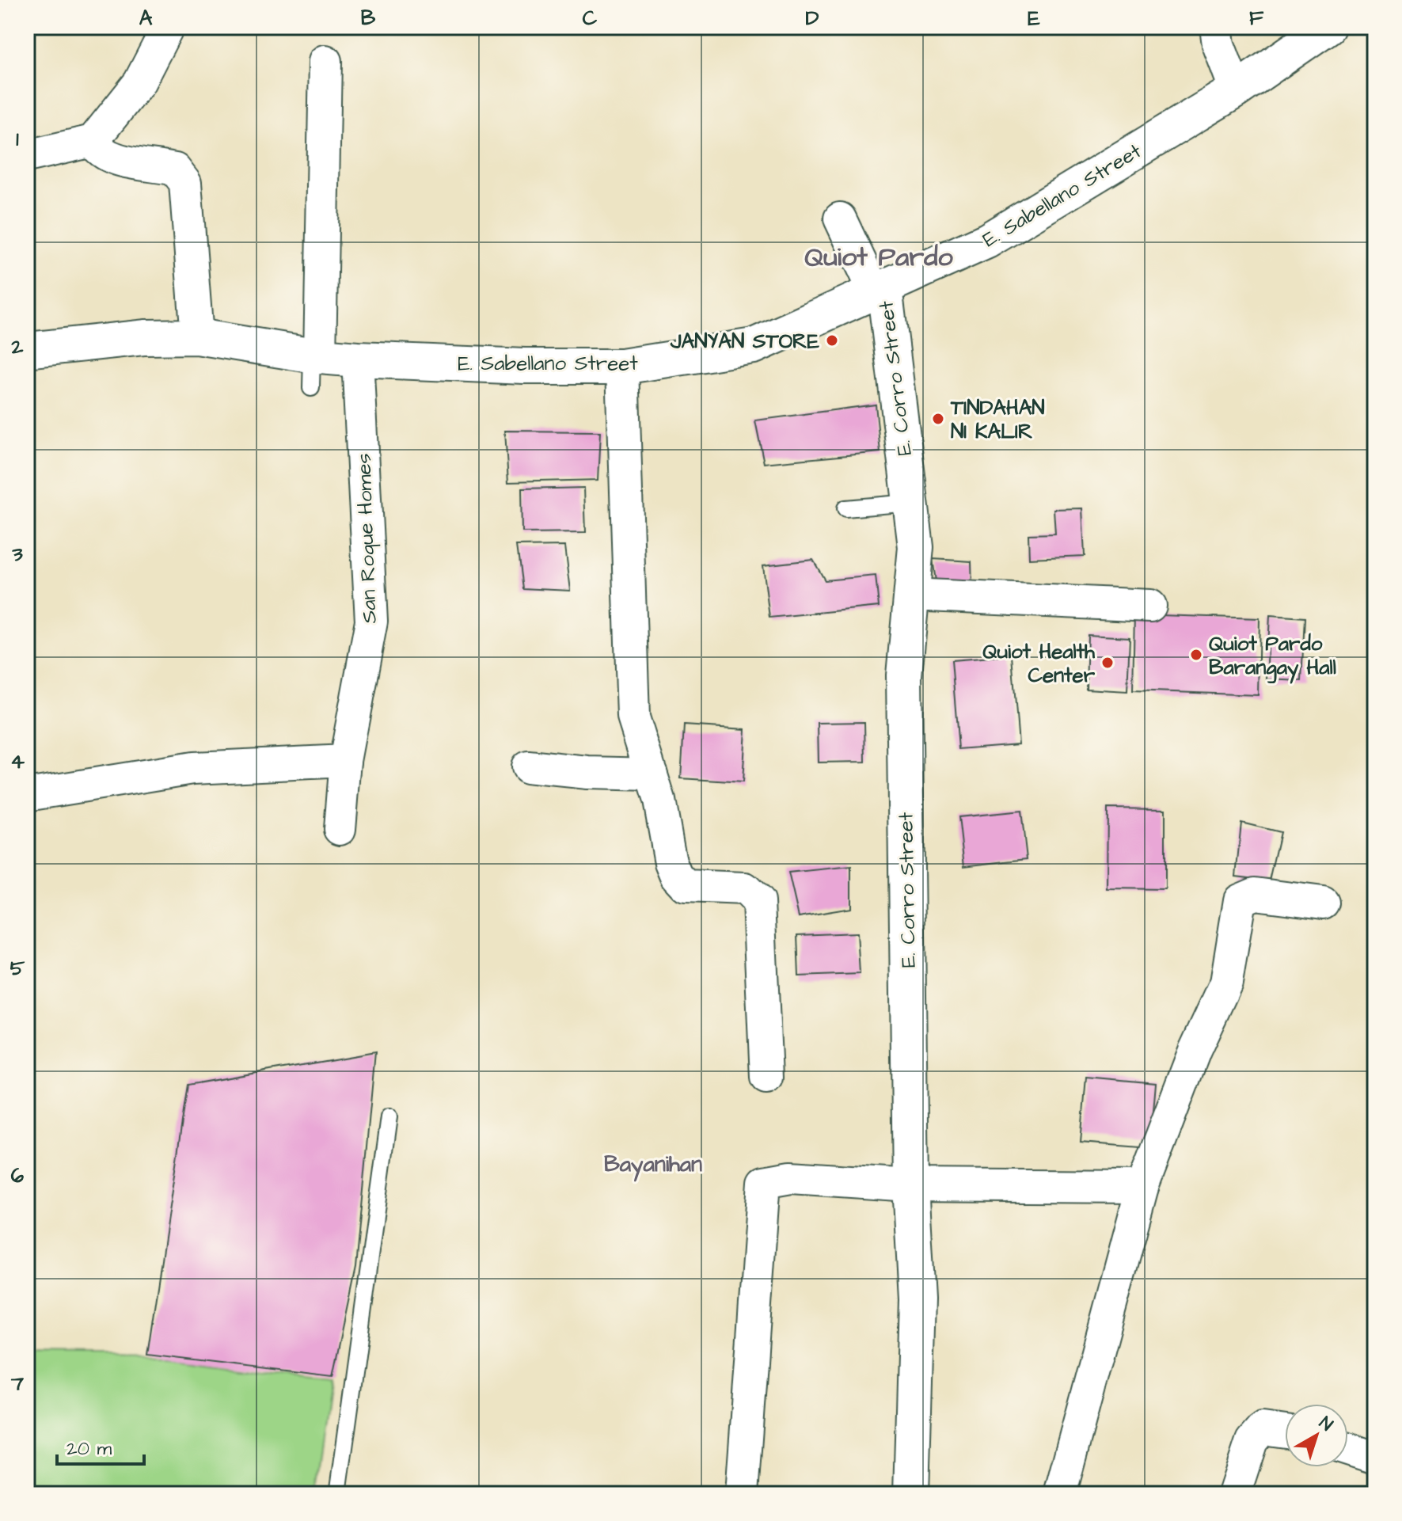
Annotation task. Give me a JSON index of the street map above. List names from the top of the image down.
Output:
{
  "streets": {
    "street": ["E. Sabellano Street", "E. Corro Street", "San Roque Homes"]
  },
  "crossings": [
    ["E. Sabellano Street", "E. Corro Street"],
    ["E. Sabellano Street", "San Roque Homes"]
  ],
  "districts": ["Quiot Pardo", "Bayanihan"],
  "places": [
    "JANYAN STORE",
    "TINDAHAN NI KALIR",
    "Quiot Pardo Barangay Hall",
    "Quiot Health Center"
  ],
  "scale_bar": "20 m",
  "north": "top right",
  "grid": {
    "columns": [
      "A",
      "B",
      "C",
      "D",
      "E",
      "F"
    ],
    "rows": [
      "1",
      "2",
      "3",
      "4",
      "5",
      "6",
      "7"
    ]
  }
}
